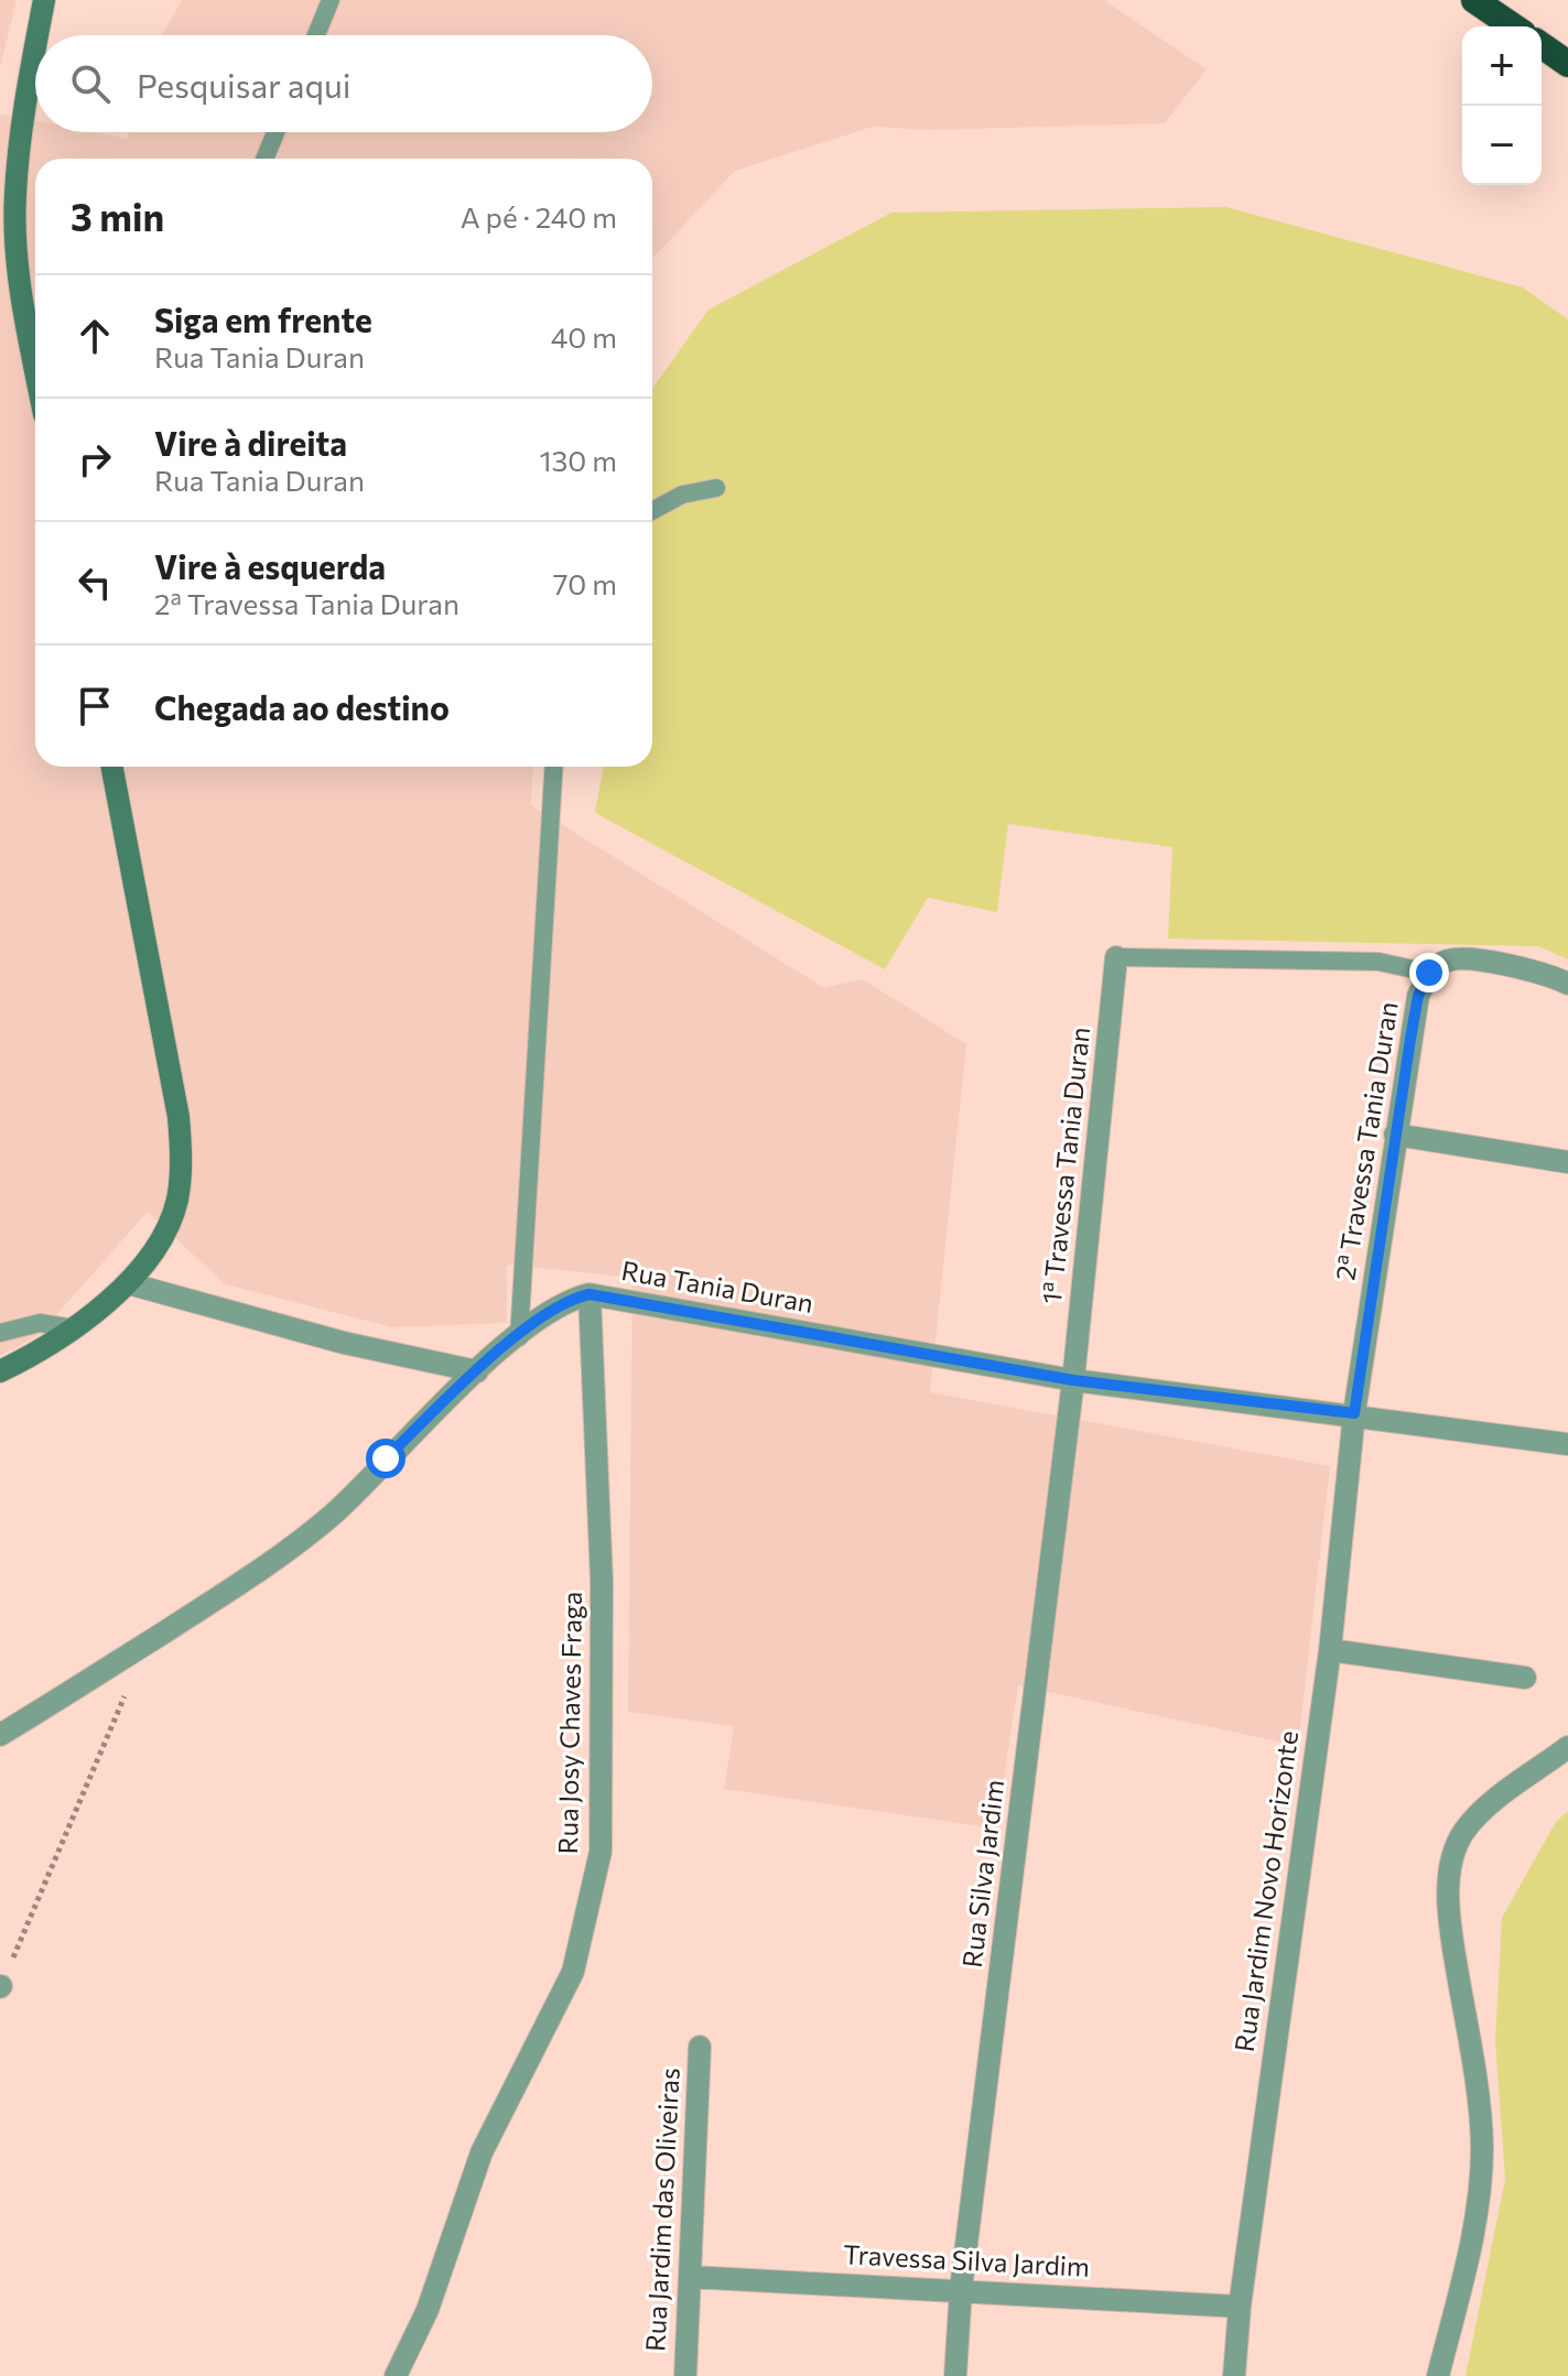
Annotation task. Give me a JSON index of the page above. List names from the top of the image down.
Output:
{
  "streets": {
    "street": [
      "2ª Travessa Tania Duran",
      "1ª Travessa Tania Duran",
      "Rua Tania Duran",
      "Rua Josy Chaves Fraga",
      "Rua Silva Jardim",
      "Rua Jardim Novo Horizonte",
      "Rua Jardim das Oliveiras",
      "Travessa Silva Jardim"
    ]
  },
  "crossings": [
    ["2ª Travessa Tania Duran", "Rua Tania Duran"],
    ["2ª Travessa Tania Duran", "Rua Jardim Novo Horizonte"],
    ["1ª Travessa Tania Duran", "Rua Tania Duran"],
    ["1ª Travessa Tania Duran", "Rua Silva Jardim"],
    ["Rua Tania Duran", "Rua Josy Chaves Fraga"],
    ["Rua Tania Duran", "Rua Silva Jardim"],
    ["Rua Tania Duran", "Rua Jardim Novo Horizonte"],
    ["Rua Silva Jardim", "Travessa Silva Jardim"],
    ["Rua Jardim Novo Horizonte", "Travessa Silva Jardim"],
    ["Rua Jardim das Oliveiras", "Travessa Silva Jardim"]
  ],
  "page": {
    "map_buttons": ["+", "−"],
    "search": "Pesquisar aqui",
    "heading": ["3 min", "A pé · 240 m"],
    "list": [
      ["Siga em frente", "Rua Tania Duran", "40 m"],
      ["Vire à direita", "Rua Tania Duran", "130 m"],
      ["Vire à esquerda", "2ª Travessa Tania Duran", "70 m"],
      "Chegada ao destino"
    ]
  }
}
